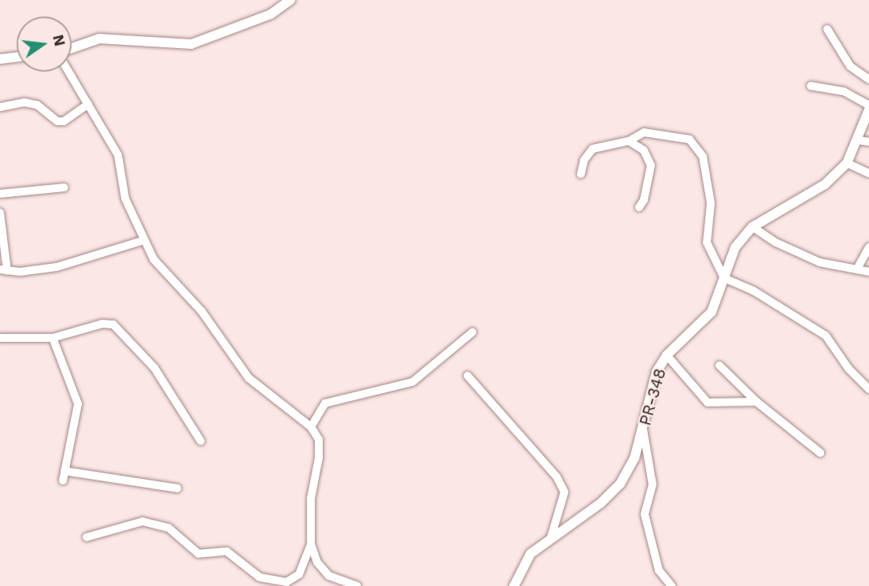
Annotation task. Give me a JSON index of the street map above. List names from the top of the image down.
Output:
{
  "streets": {
    "street": ["PR-348"]
  },
  "north": "right"
}
